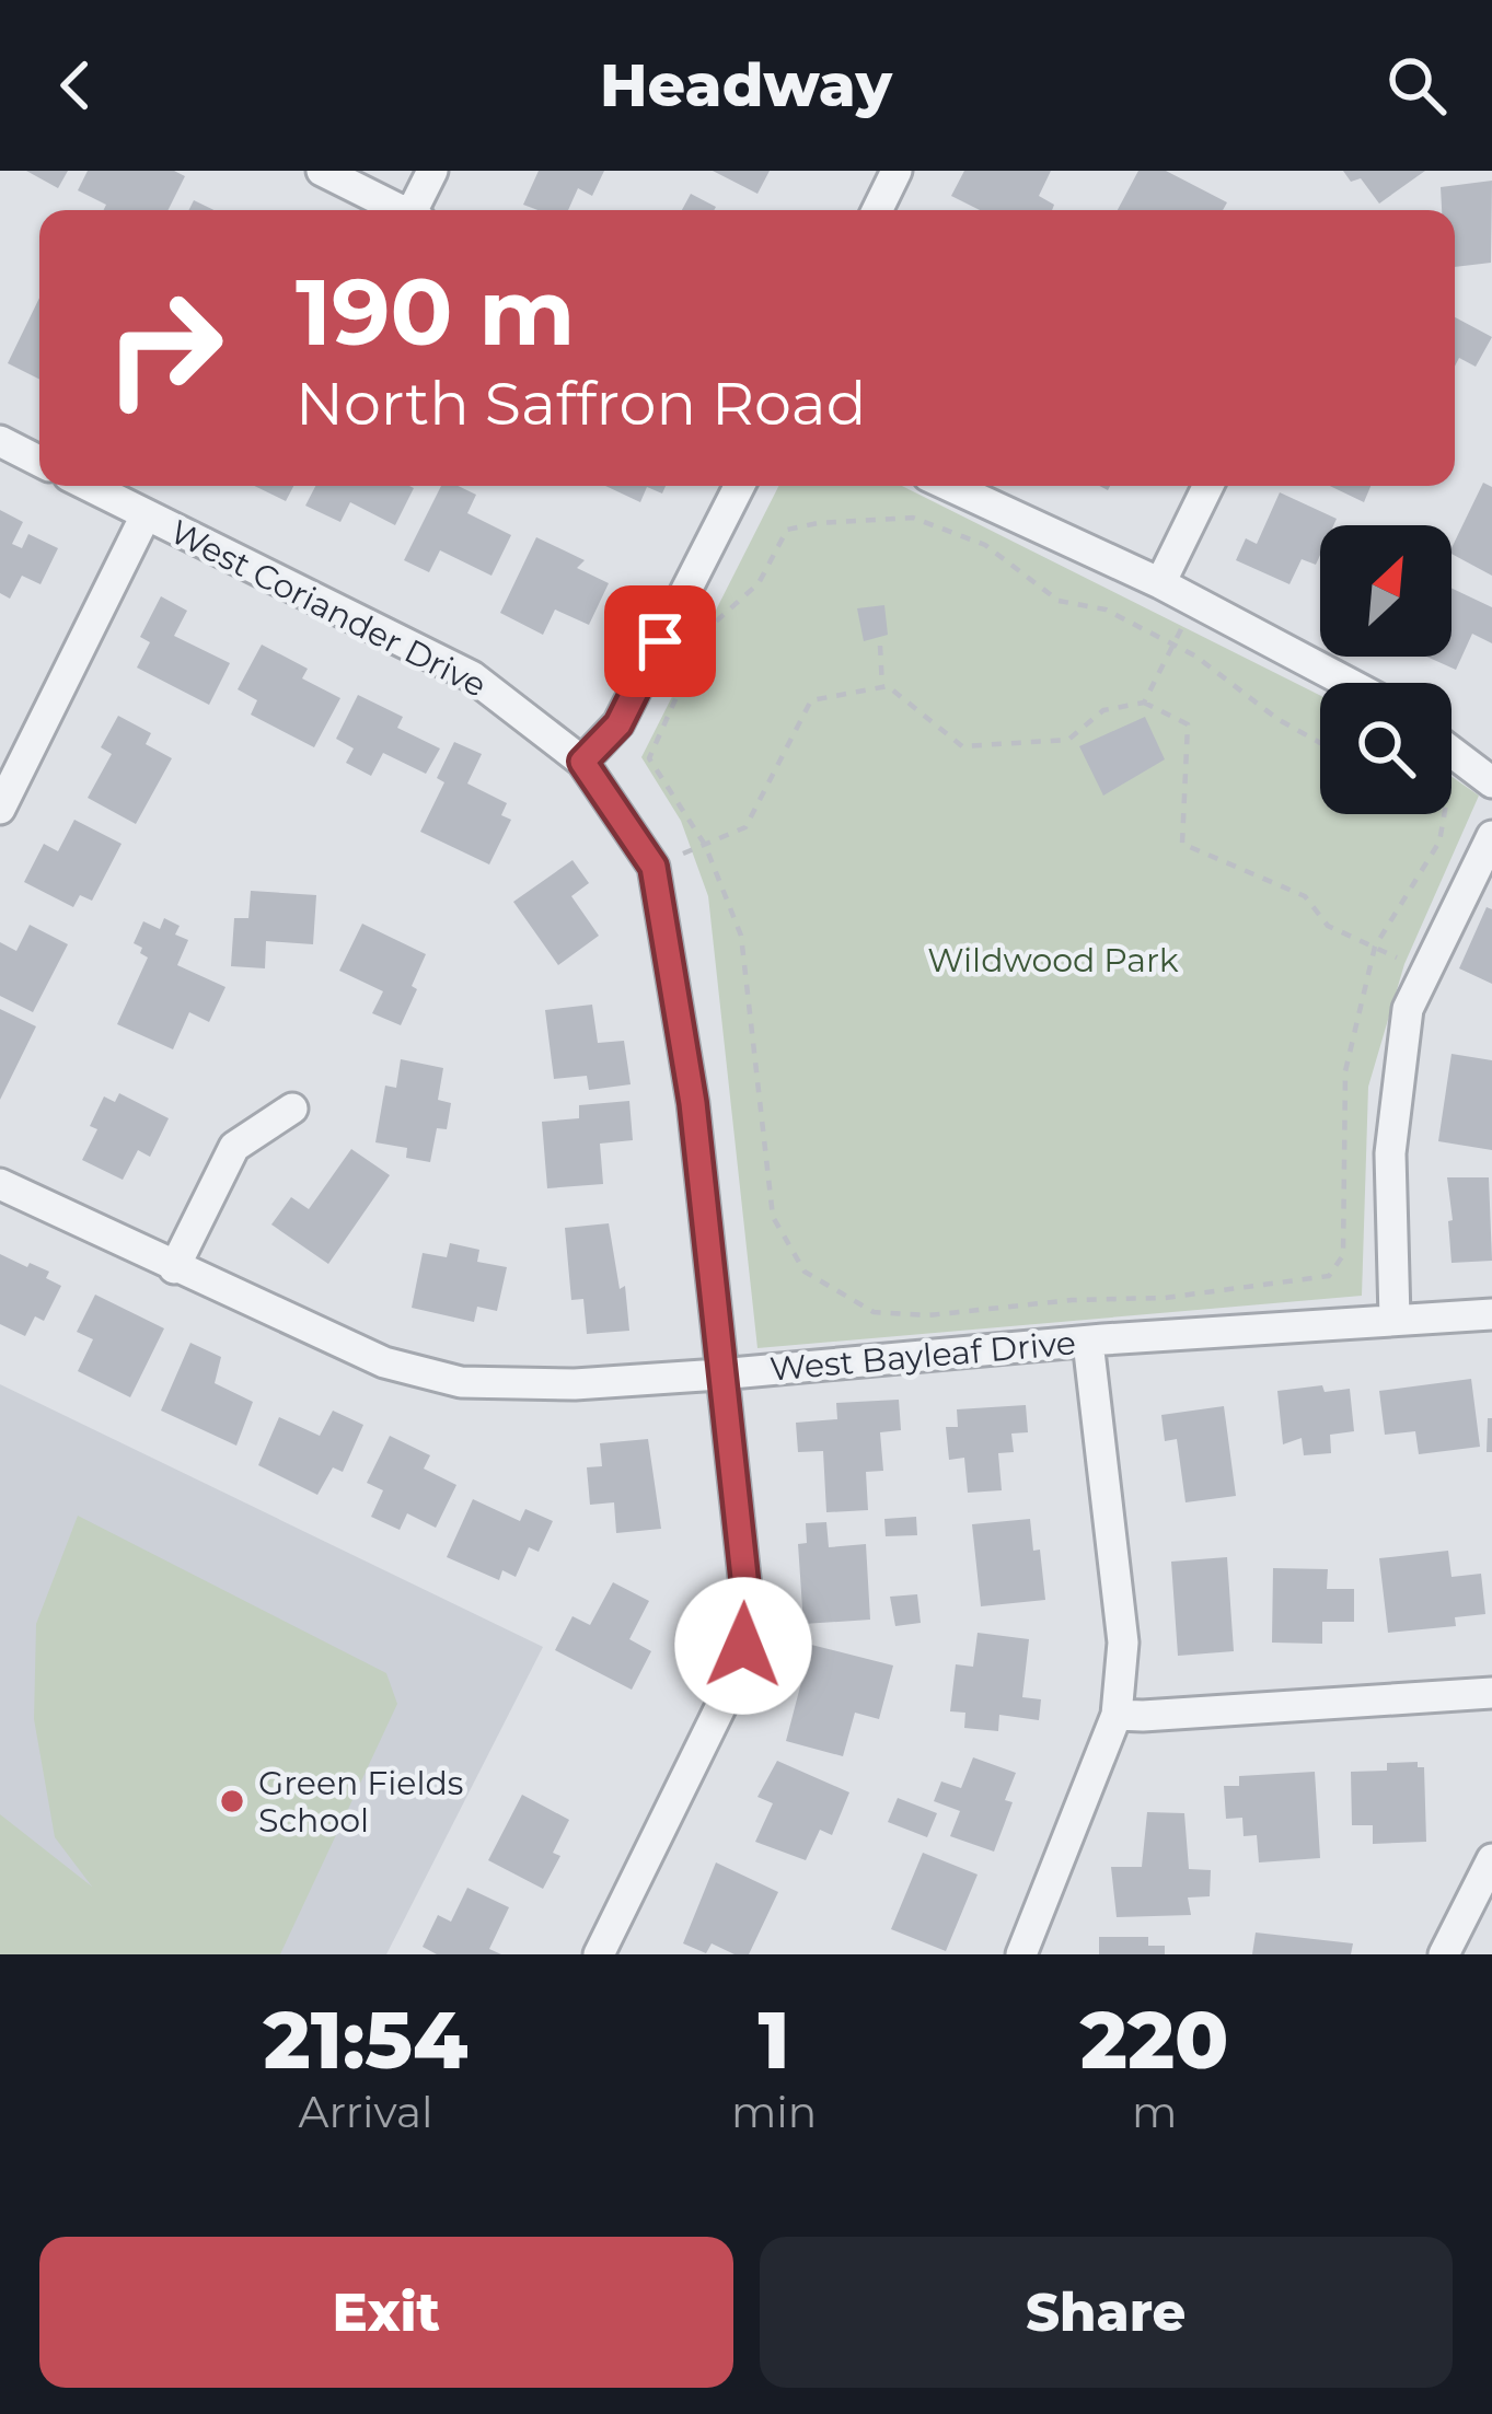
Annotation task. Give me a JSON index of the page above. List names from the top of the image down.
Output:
{
  "streets": {
    "street": ["West Coriander Drive", "West Bayleaf Drive"]
  },
  "crossings": [
    ["West Coriander Drive", "West Bayleaf Drive"]
  ],
  "parks": ["Wildwood Park"],
  "places": ["Green Fields School"],
  "north": "top right",
  "page": {
    "header": "Headway",
    "turn": ["190 m", "North Saffron Road"],
    "eta": [
      "21:54",
      "Arrival",
      "1",
      "min",
      "220",
      "m"
    ],
    "buttons": ["Exit", "Share"]
  }
}
